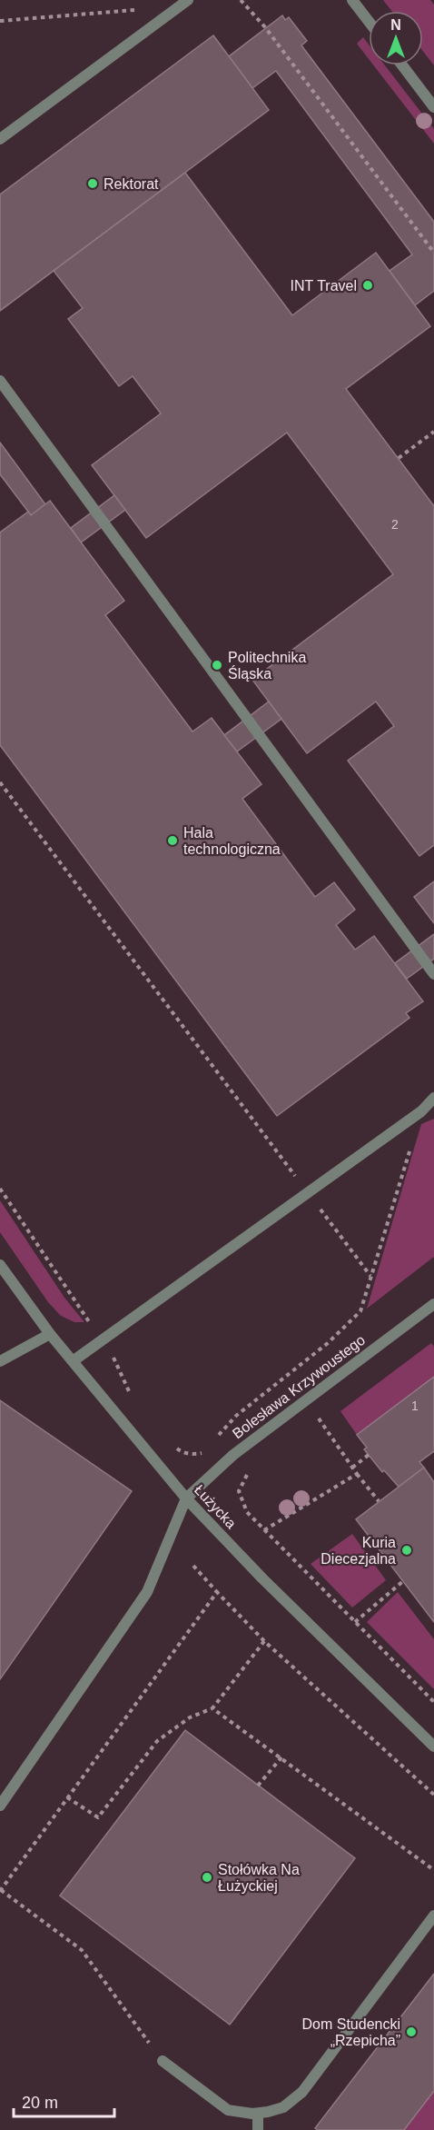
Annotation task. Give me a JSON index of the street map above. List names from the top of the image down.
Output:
{
  "streets": {
    "street": ["Bolesława Krzywoustego", "Łużycka"]
  },
  "crossings": [
    ["Bolesława Krzywoustego", "Łużycka"]
  ],
  "places": [
    "Rektorat",
    "INT Travel",
    "Politechnika Śląska",
    "Hala technologiczna",
    "Kuria Diecezjalna",
    "Stołówka Na Łużyckiej",
    "Dom Studencki „Rzepicha”"
  ],
  "house_numbers": ["2", "1"],
  "scale_bar": "20 m",
  "north": "top"
}
